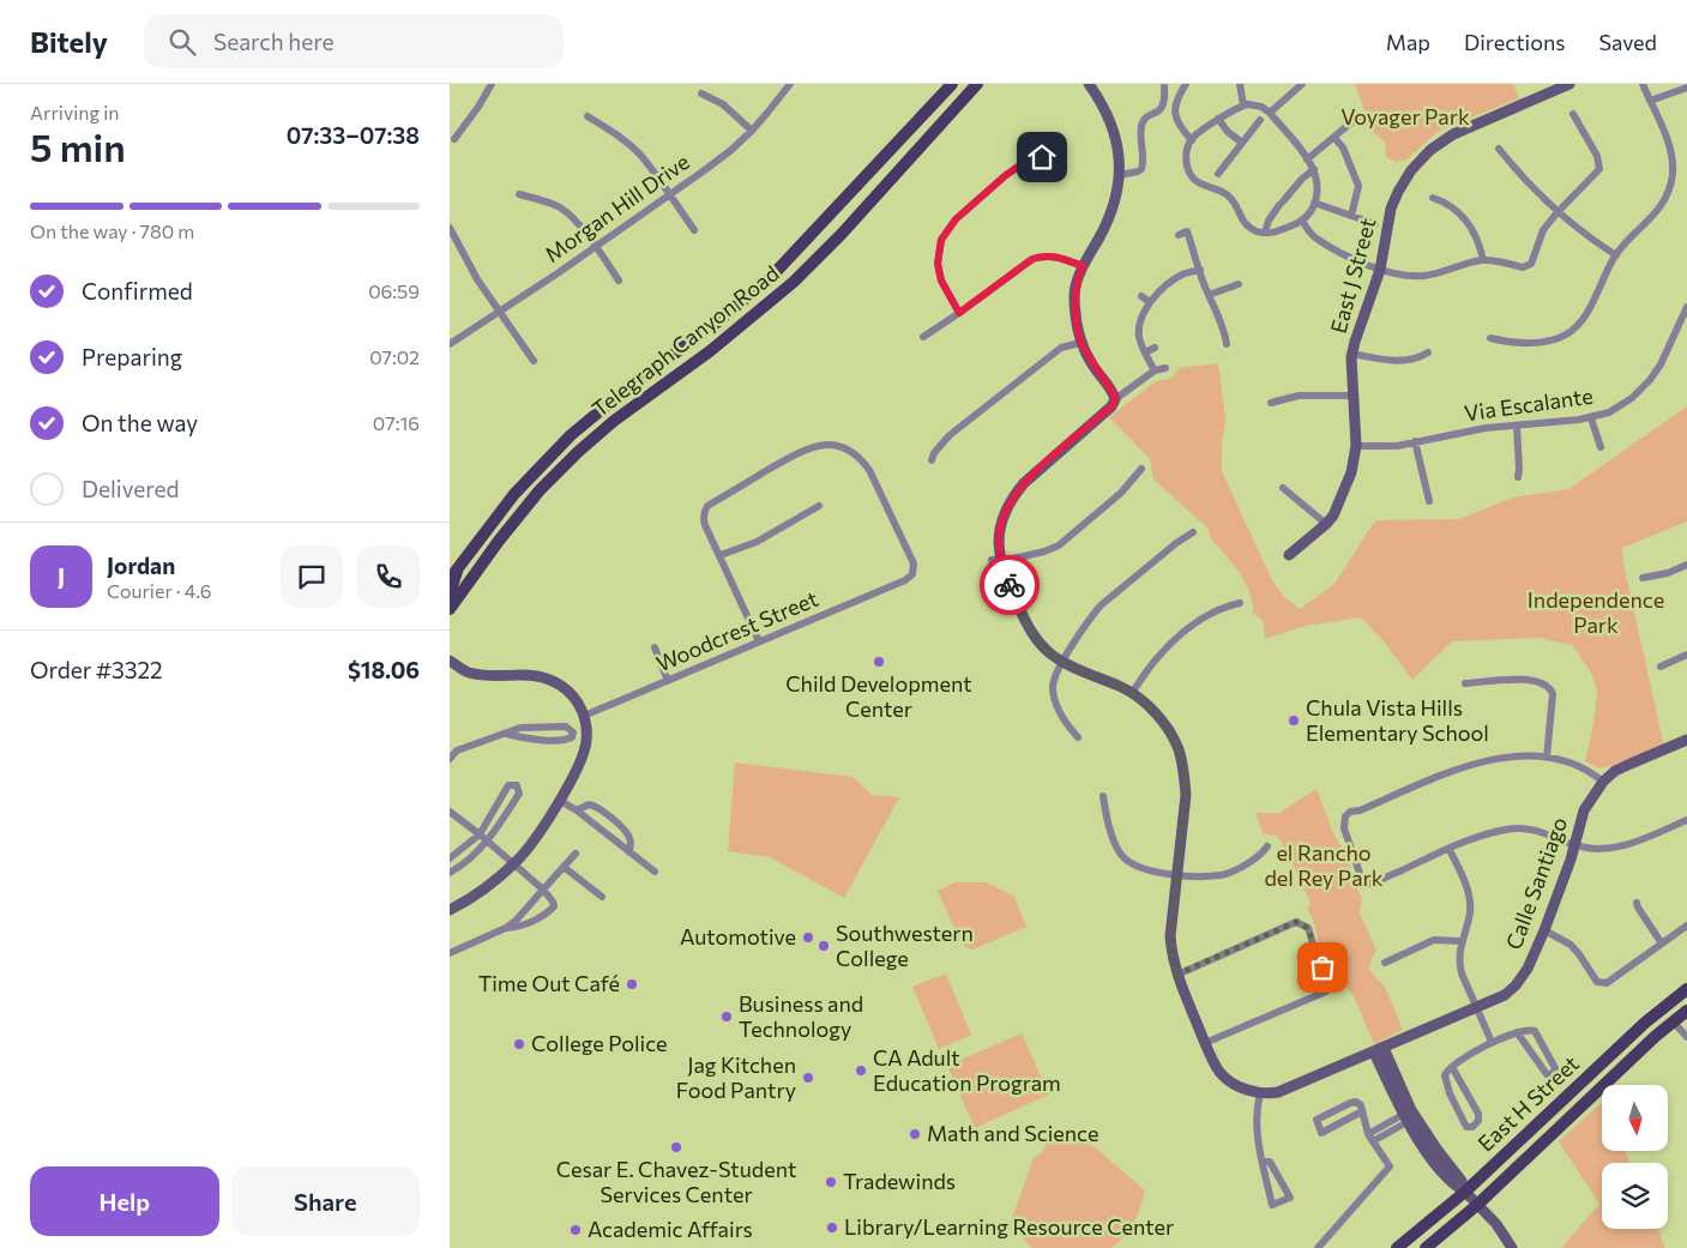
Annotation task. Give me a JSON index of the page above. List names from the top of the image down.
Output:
{
  "streets": {
    "main road": ["Telegraph Canyon Road", "East H Street"],
    "street": [
      "Morgan Hill Drive",
      "East J Street",
      "Via Escalante",
      "Woodcrest Street",
      "Calle Santiago"
    ]
  },
  "crossings": [
    ["East J Street", "Via Escalante"]
  ],
  "parks": ["Voyager Park", "Independence Park", "el Rancho del Rey Park"],
  "places": [
    "Child Development Center",
    "Chula Vista Hills Elementary School",
    "Automotive",
    "Southwestern College",
    "Time Out Café",
    "Business and Technology",
    "College Police",
    "CA Adult Education Program",
    "Jag Kitchen Food Pantry",
    "Math and Science",
    "Cesar E. Chavez-Student Services Center",
    "Tradewinds",
    "Library/Learning Resource Center",
    "Academic Affairs"
  ],
  "north": "bottom",
  "page": {
    "header": "Bitely",
    "search": "Search here",
    "nav": ["Map", "Directions", "Saved"],
    "heading": ["5 min", "Arriving in", "07:33–07:38"],
    "panel": [
      "Jordan",
      "Courier · 4.6",
      "Order #3322",
      "$18.06"
    ],
    "bar": "On the way · 780 m",
    "list": [
      ["Confirmed", "06:59"],
      ["Preparing", "07:02"],
      ["On the way", "07:16"],
      "Delivered"
    ],
    "round": "J",
    "buttons": ["Help", "Share"]
  }
}
